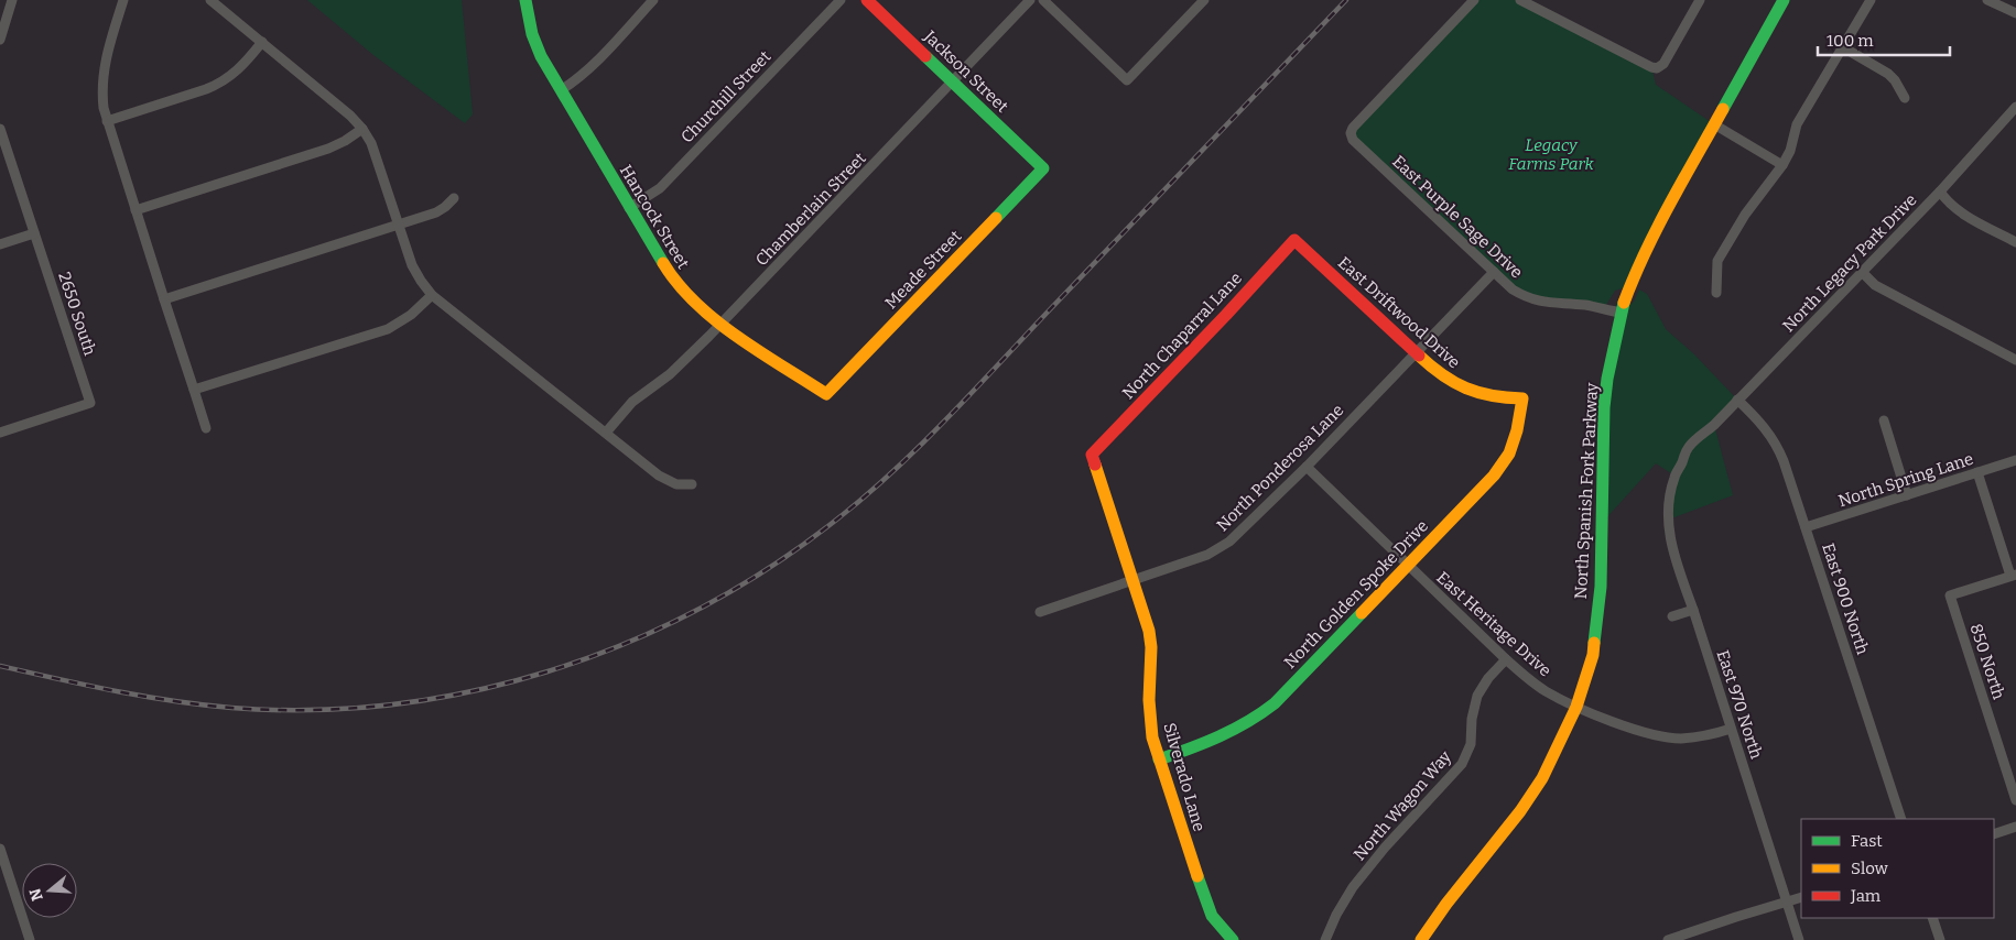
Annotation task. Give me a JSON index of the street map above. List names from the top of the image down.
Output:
{
  "streets": {
    "street": [
      "Jackson Street",
      "Churchill Street",
      "Chamberlain Street",
      "Hancock Street",
      "East Purple Sage Drive",
      "North Legacy Park Drive",
      "Meade Street",
      "East Driftwood Drive",
      "2650 South",
      "North Chaparral Lane",
      "North Ponderosa Lane",
      "North Spring Lane",
      "North Spanish Fork Parkway",
      "North Golden Spoke Drive",
      "East 900 North",
      "East Heritage Drive",
      "850 North",
      "East 970 North",
      "Silverado Lane",
      "North Wagon Way"
    ]
  },
  "crossings": [
    ["Jackson Street", "Chamberlain Street"],
    ["Jackson Street", "Meade Street"],
    ["Churchill Street", "Hancock Street"],
    ["Chamberlain Street", "Hancock Street"],
    ["Hancock Street", "Meade Street"],
    ["East Purple Sage Drive", "North Ponderosa Lane"],
    ["East Purple Sage Drive", "North Spanish Fork Parkway"],
    ["North Legacy Park Drive", "East 900 North"],
    ["North Legacy Park Drive", "East 970 North"],
    ["East Driftwood Drive", "North Chaparral Lane"],
    ["East Driftwood Drive", "North Ponderosa Lane"],
    ["East Driftwood Drive", "North Golden Spoke Drive"],
    ["North Chaparral Lane", "Silverado Lane"],
    ["North Ponderosa Lane", "East Heritage Drive"],
    ["North Ponderosa Lane", "Silverado Lane"],
    ["North Spring Lane", "East 900 North"],
    ["North Spanish Fork Parkway", "East Heritage Drive"],
    ["North Golden Spoke Drive", "East Heritage Drive"],
    ["North Golden Spoke Drive", "Silverado Lane"],
    ["East Heritage Drive", "East 970 North"],
    ["East Heritage Drive", "North Wagon Way"]
  ],
  "parks": ["Legacy Farms Park"],
  "legend": ["Fast", "Slow", "Jam"],
  "scale_bar": "100 m",
  "north": "left"
}
